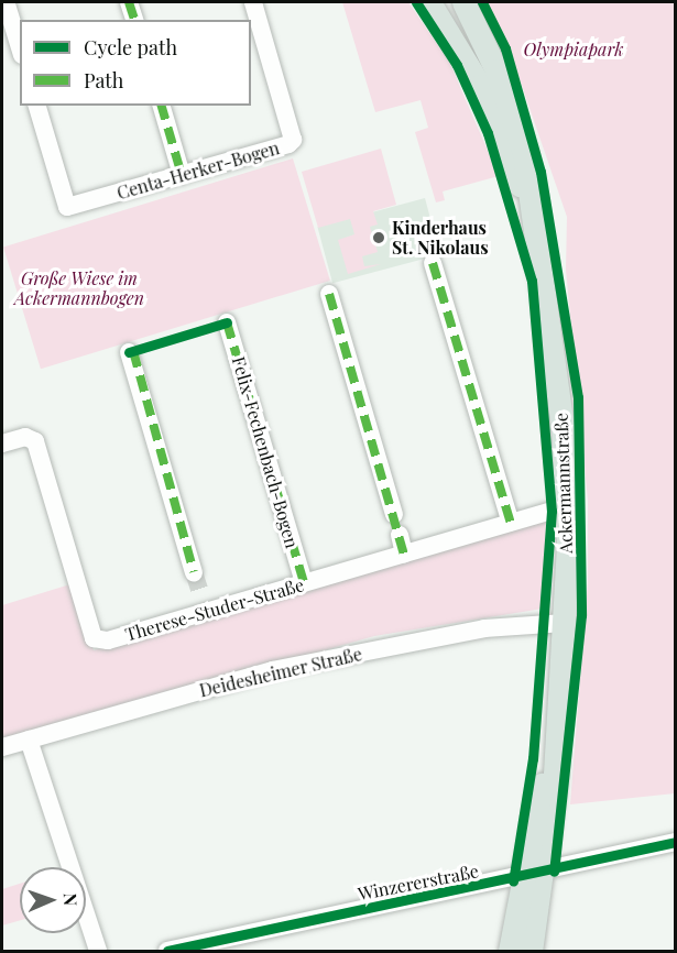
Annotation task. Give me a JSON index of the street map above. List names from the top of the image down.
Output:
{
  "streets": {
    "main road": ["Ackermannstraße"],
    "street": [
      "Centa-Herker-Bogen",
      "Felix-Fechenbach-Bogen",
      "Therese-Studer-Straße",
      "Deidesheimer Straße",
      "Winzererstraße"
    ]
  },
  "crossings": [
    ["Felix-Fechenbach-Bogen", "Therese-Studer-Straße"],
    ["Ackermannstraße", "Therese-Studer-Straße"],
    ["Ackermannstraße", "Deidesheimer Straße"],
    ["Ackermannstraße", "Winzererstraße"]
  ],
  "parks": ["Olympiapark", "Große Wiese im Ackermannbogen"],
  "places": ["Kinderhaus St. Nikolaus"],
  "legend": ["Cycle path", "Path"],
  "north": "right"
}
